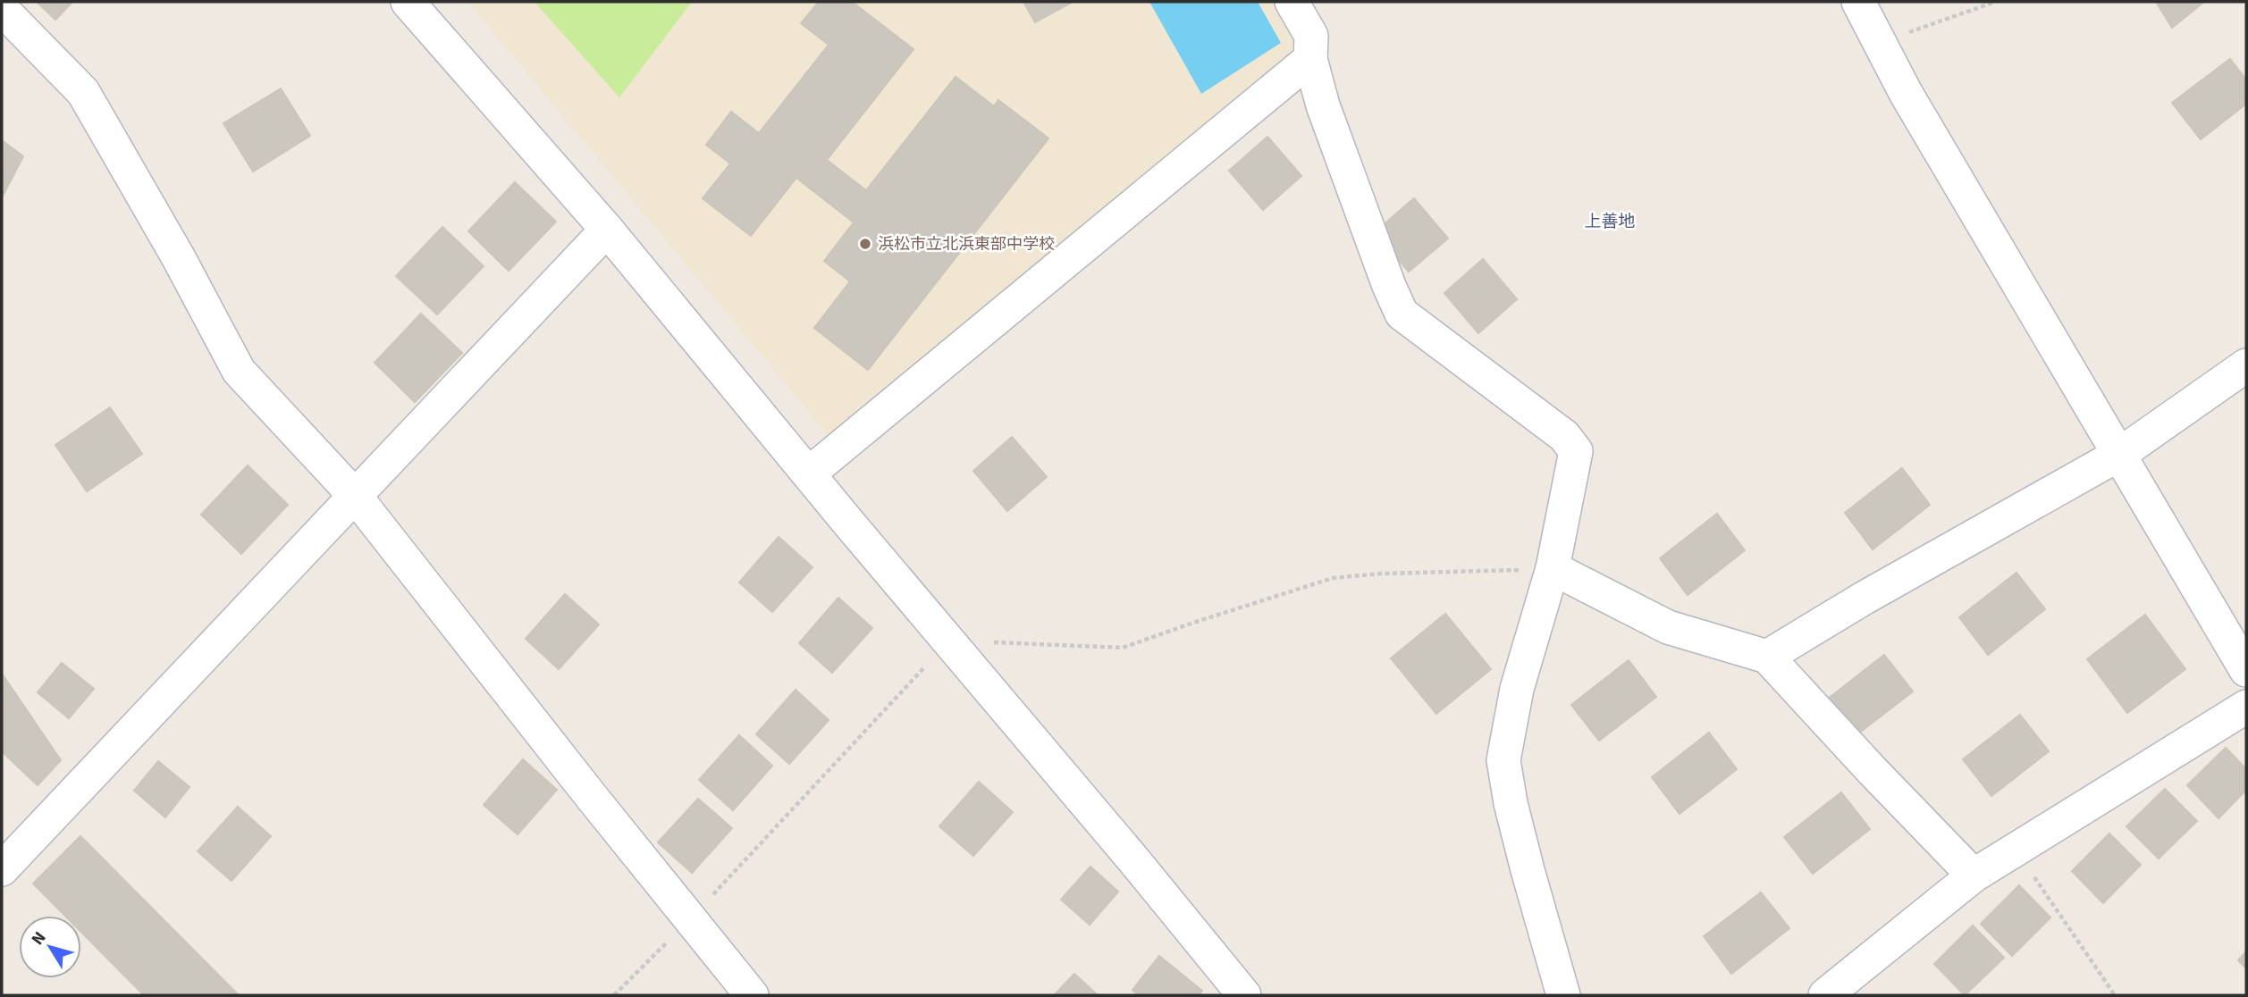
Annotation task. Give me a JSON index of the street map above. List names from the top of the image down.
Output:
{
  "districts": ["上善地"],
  "places": ["浜松市立北浜東部中学校"],
  "north": "top left"
}
